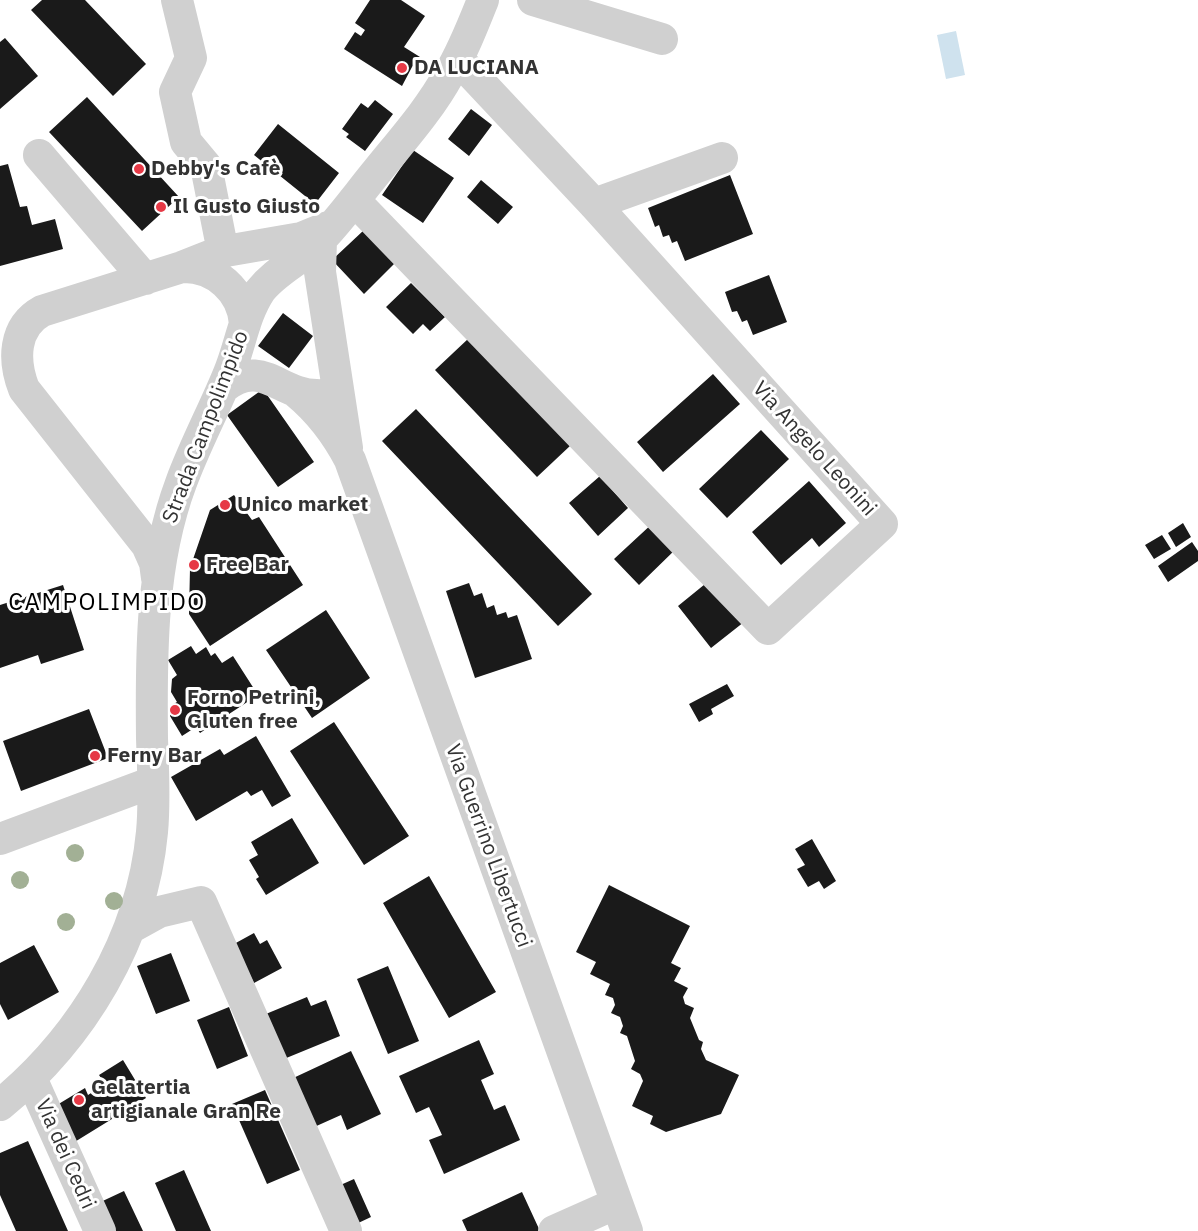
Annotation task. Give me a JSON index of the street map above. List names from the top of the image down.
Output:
{
  "streets": {
    "street": [
      "Strada Campolimpido",
      "Via Angelo Leonini",
      "Via Guerrino Libertucci",
      "Via dei Cedri"
    ]
  },
  "crossings": [
    ["Strada Campolimpido", "Via Angelo Leonini"],
    ["Strada Campolimpido", "Via Guerrino Libertucci"],
    ["Strada Campolimpido", "Via dei Cedri"],
    ["Via Angelo Leonini", "Via Guerrino Libertucci"]
  ],
  "districts": ["CAMPOLIMPIDO"],
  "places": [
    "DA LUCIANA",
    "Debby's Cafè",
    "Il Gusto Giusto",
    "Unico market",
    "Free Bar",
    "Forno Petrini, Gluten free",
    "Ferny Bar",
    "Gelatertia artigianale Gran Re"
  ]
}
